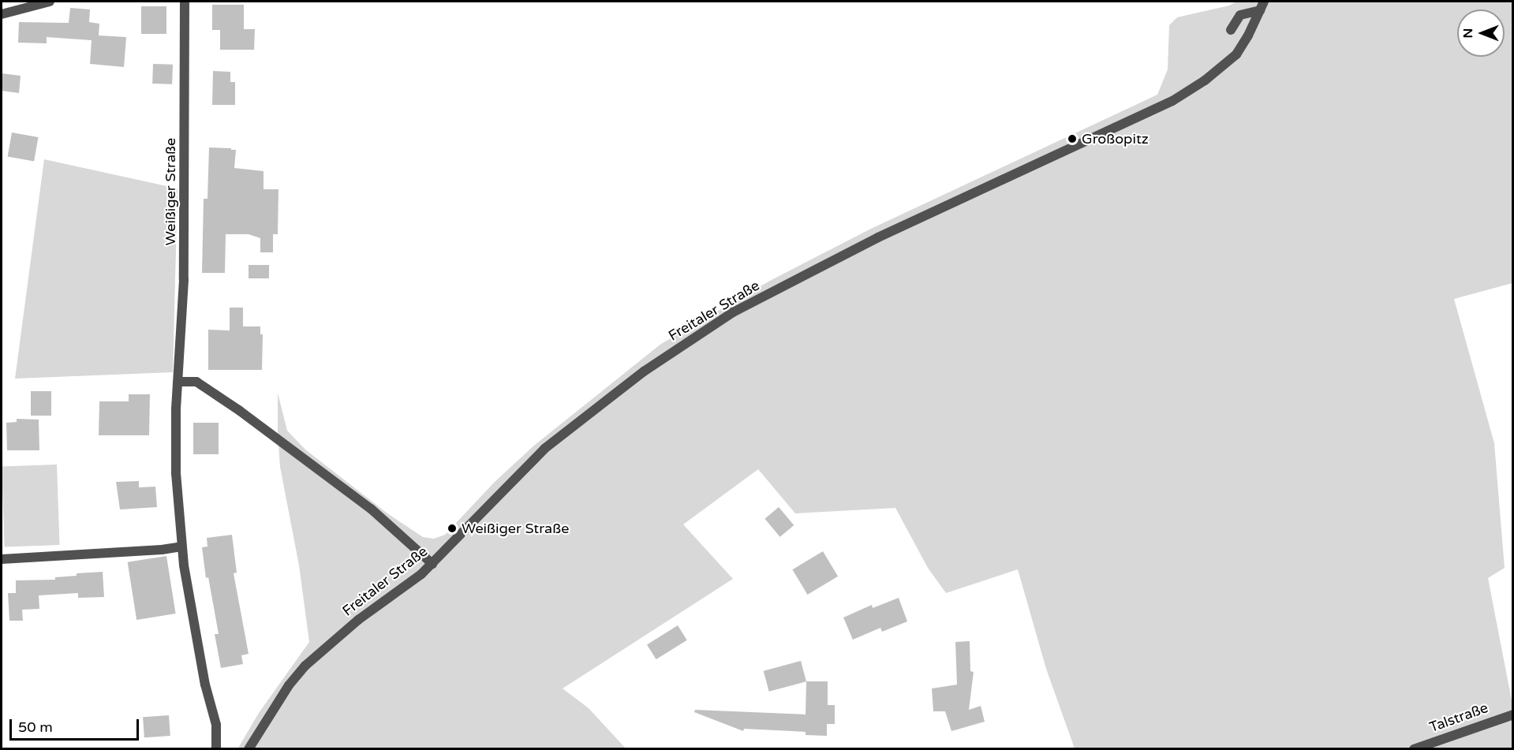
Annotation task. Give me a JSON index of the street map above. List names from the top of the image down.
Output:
{
  "streets": {
    "street": ["Weißiger Straße", "Freitaler Straße", "Talstraße"]
  },
  "places": ["Großopitz", "Weißiger Straße"],
  "scale_bar": "50 m",
  "north": "left"
}
